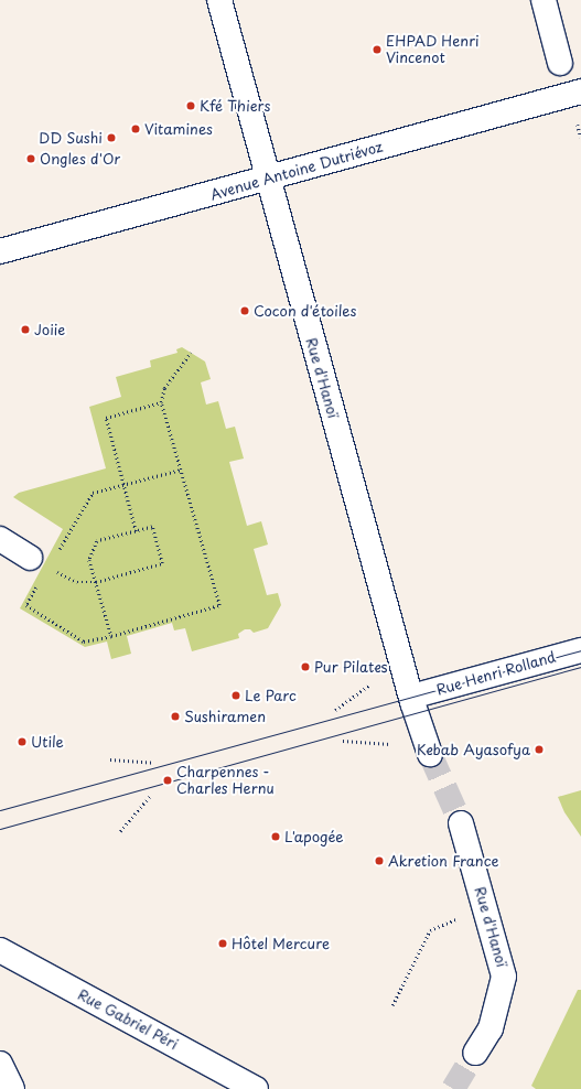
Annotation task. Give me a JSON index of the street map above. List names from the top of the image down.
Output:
{
  "streets": {
    "street": [
      "Avenue Antoine Dutriévoz",
      "Rue d'Hanoï",
      "Rue Henri Rolland",
      "Rue Gabriel Péri"
    ]
  },
  "crossings": [
    ["Avenue Antoine Dutriévoz", "Rue d'Hanoï"],
    ["Rue d'Hanoï", "Rue Henri Rolland"]
  ],
  "places": [
    "EHPAD Henri Vincenot",
    "Kfé Thiers",
    "Vitamines",
    "DD Sushi",
    "Ongles d'Or",
    "Cocon d'étoiles",
    "Joiie",
    "Pur Pilates",
    "Le Parc",
    "Sushiramen",
    "Utile",
    "Kebab Ayasofya",
    "Charpennes - Charles Hernu",
    "L'apogée",
    "Akretion France",
    "Hôtel Mercure"
  ]
}
